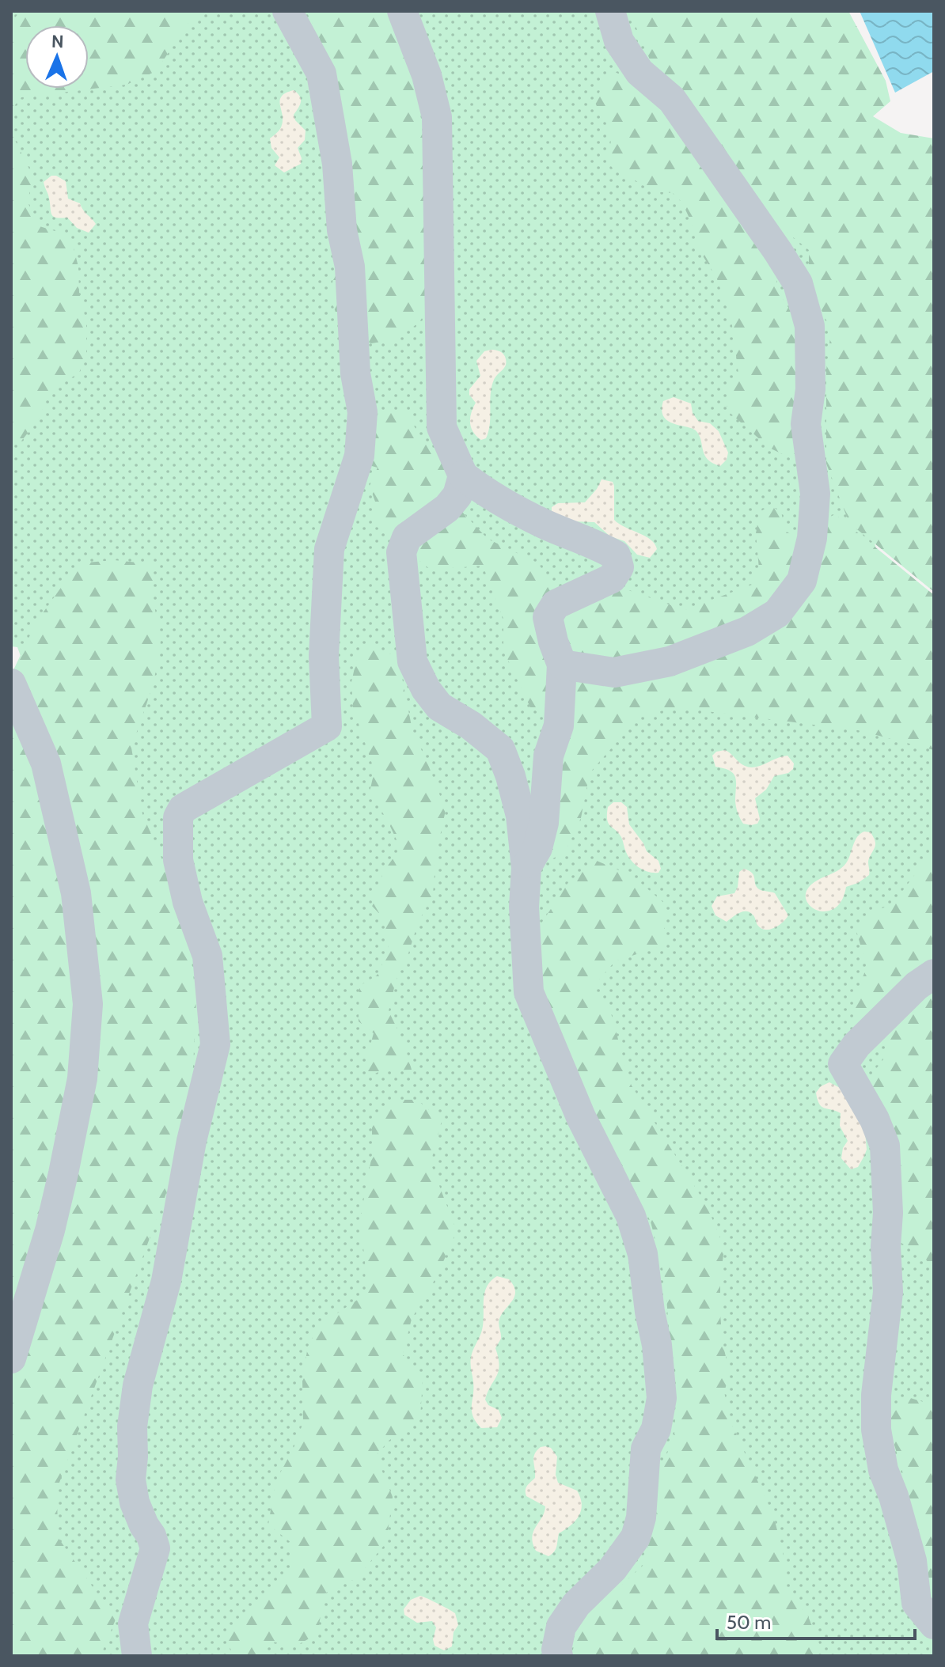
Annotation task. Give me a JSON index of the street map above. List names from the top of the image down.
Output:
{
  "scale_bar": "50 m",
  "north": "top"
}
